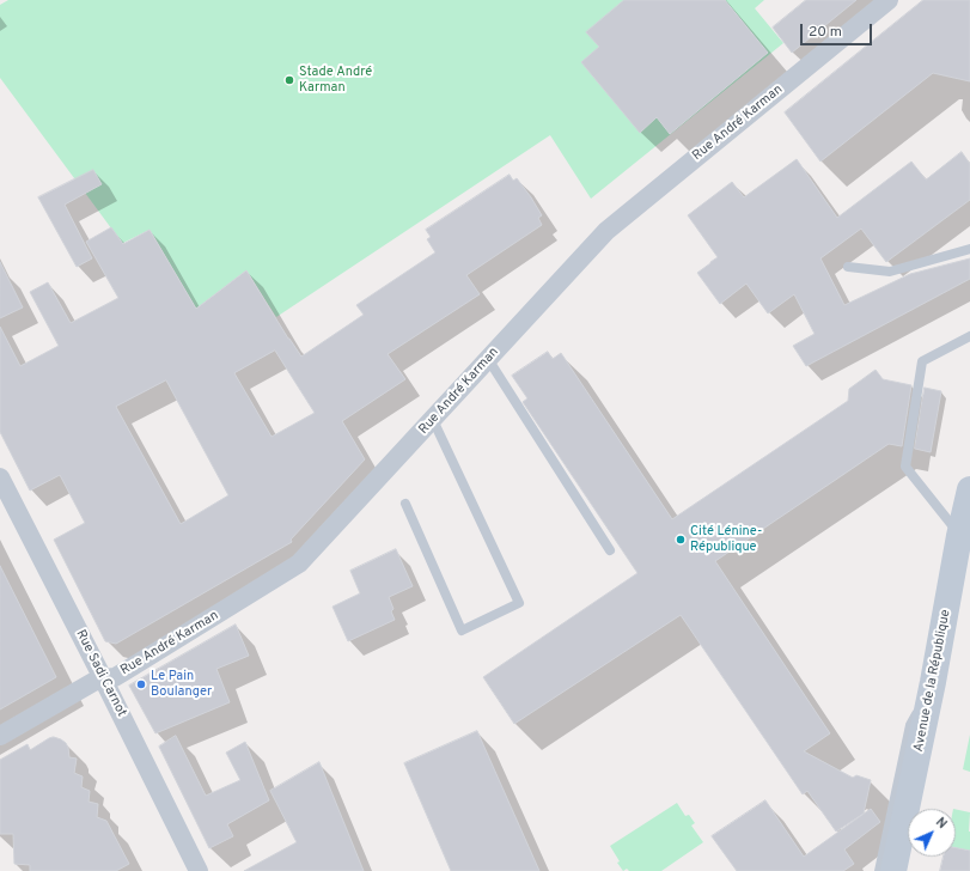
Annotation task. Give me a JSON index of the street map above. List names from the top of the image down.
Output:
{
  "streets": {
    "main road": ["Avenue de la République"],
    "street": ["Rue André Karman", "Rue Sadi Carnot"]
  },
  "crossings": [
    ["Rue André Karman", "Rue Sadi Carnot"]
  ],
  "places": ["Stade André Karman", "Cité Lénine- République", "Le Pain Boulanger"],
  "scale_bar": "20 m",
  "north": "top right"
}
